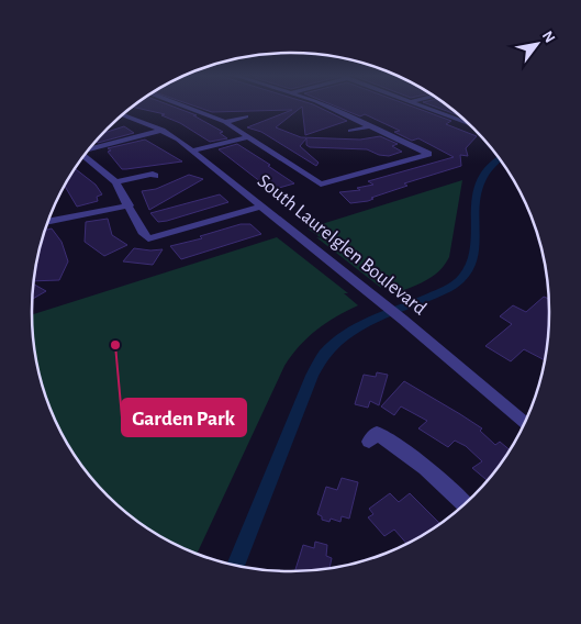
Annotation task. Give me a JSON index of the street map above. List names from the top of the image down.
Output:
{
  "streets": {
    "street": ["South Laurelglen Boulevard"]
  },
  "places": ["Garden Park"],
  "north": "top right"
}
